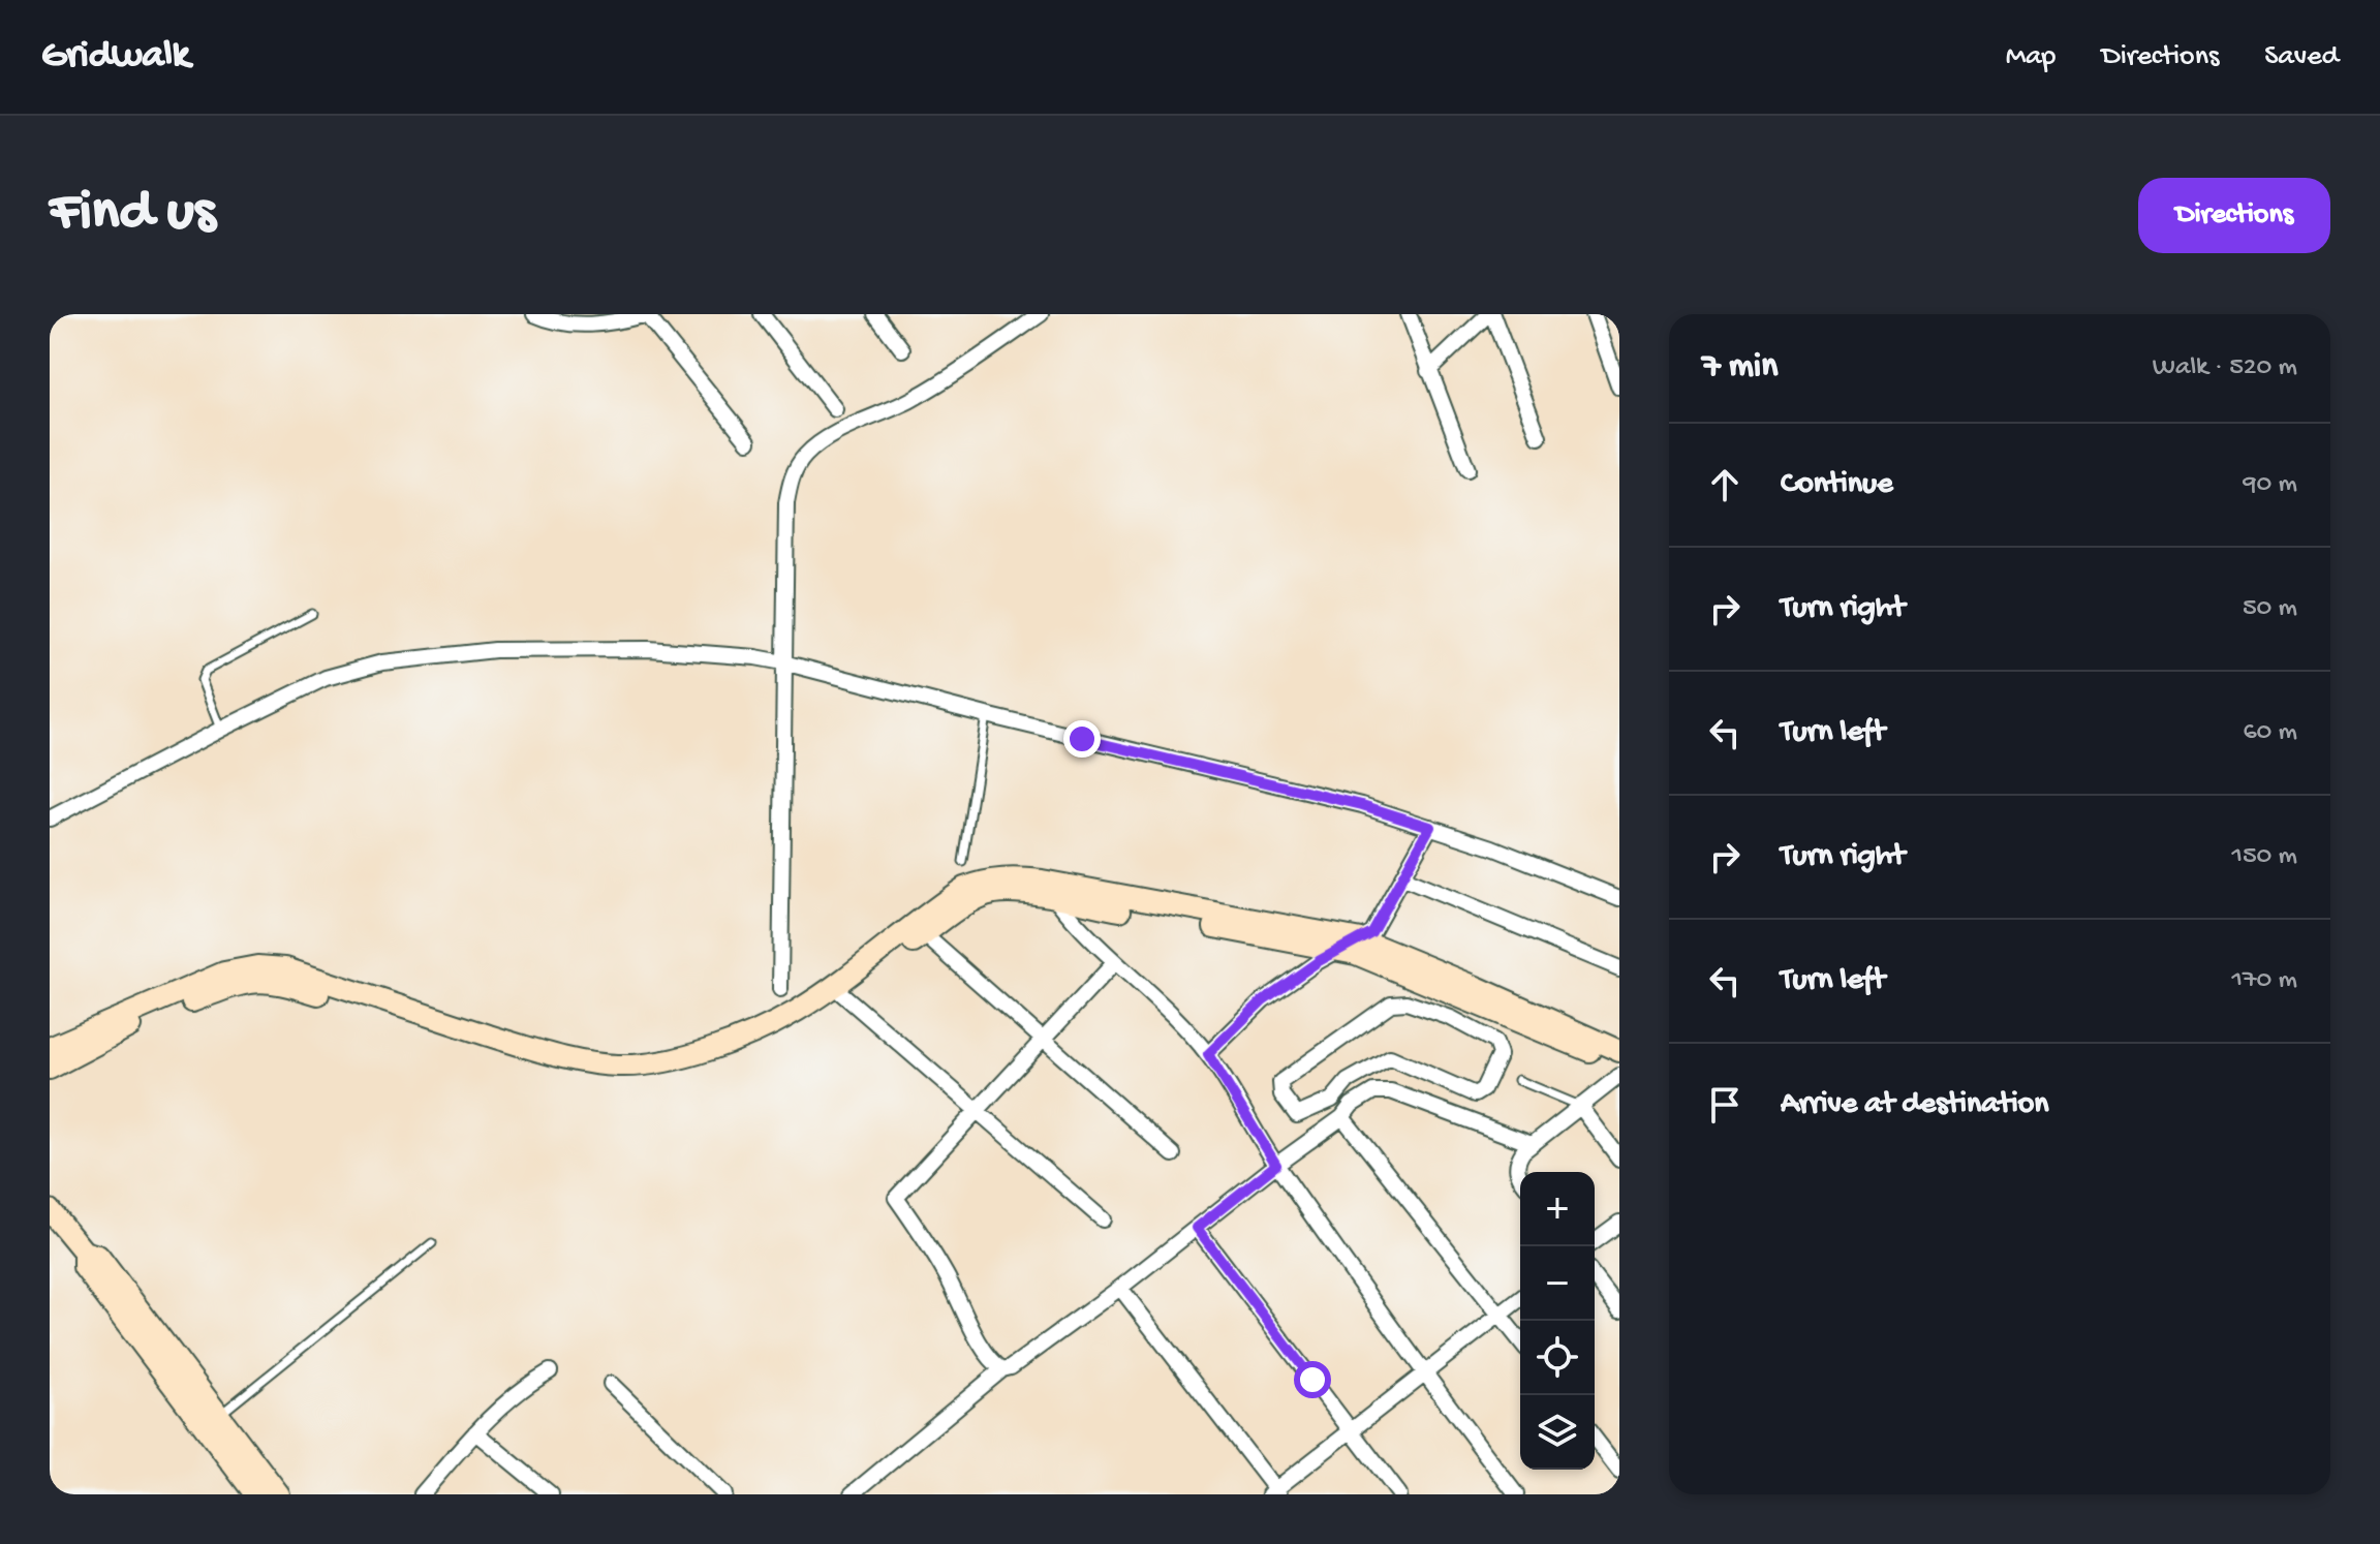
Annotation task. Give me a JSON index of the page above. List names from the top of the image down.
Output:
{
  "page": {
    "header": "Gridwalk",
    "nav": ["Map", "Directions", "Saved"],
    "buttons": "Directions",
    "title": "Find us",
    "heading": ["7 min", "Walk · 520 m"],
    "list": [
      ["Continue", "90 m"],
      ["Turn right", "50 m"],
      ["Turn left", "60 m"],
      ["Turn right", "150 m"],
      ["Turn left", "170 m"],
      "Arrive at destination"
    ],
    "map_buttons": ["+", "−"]
  }
}
